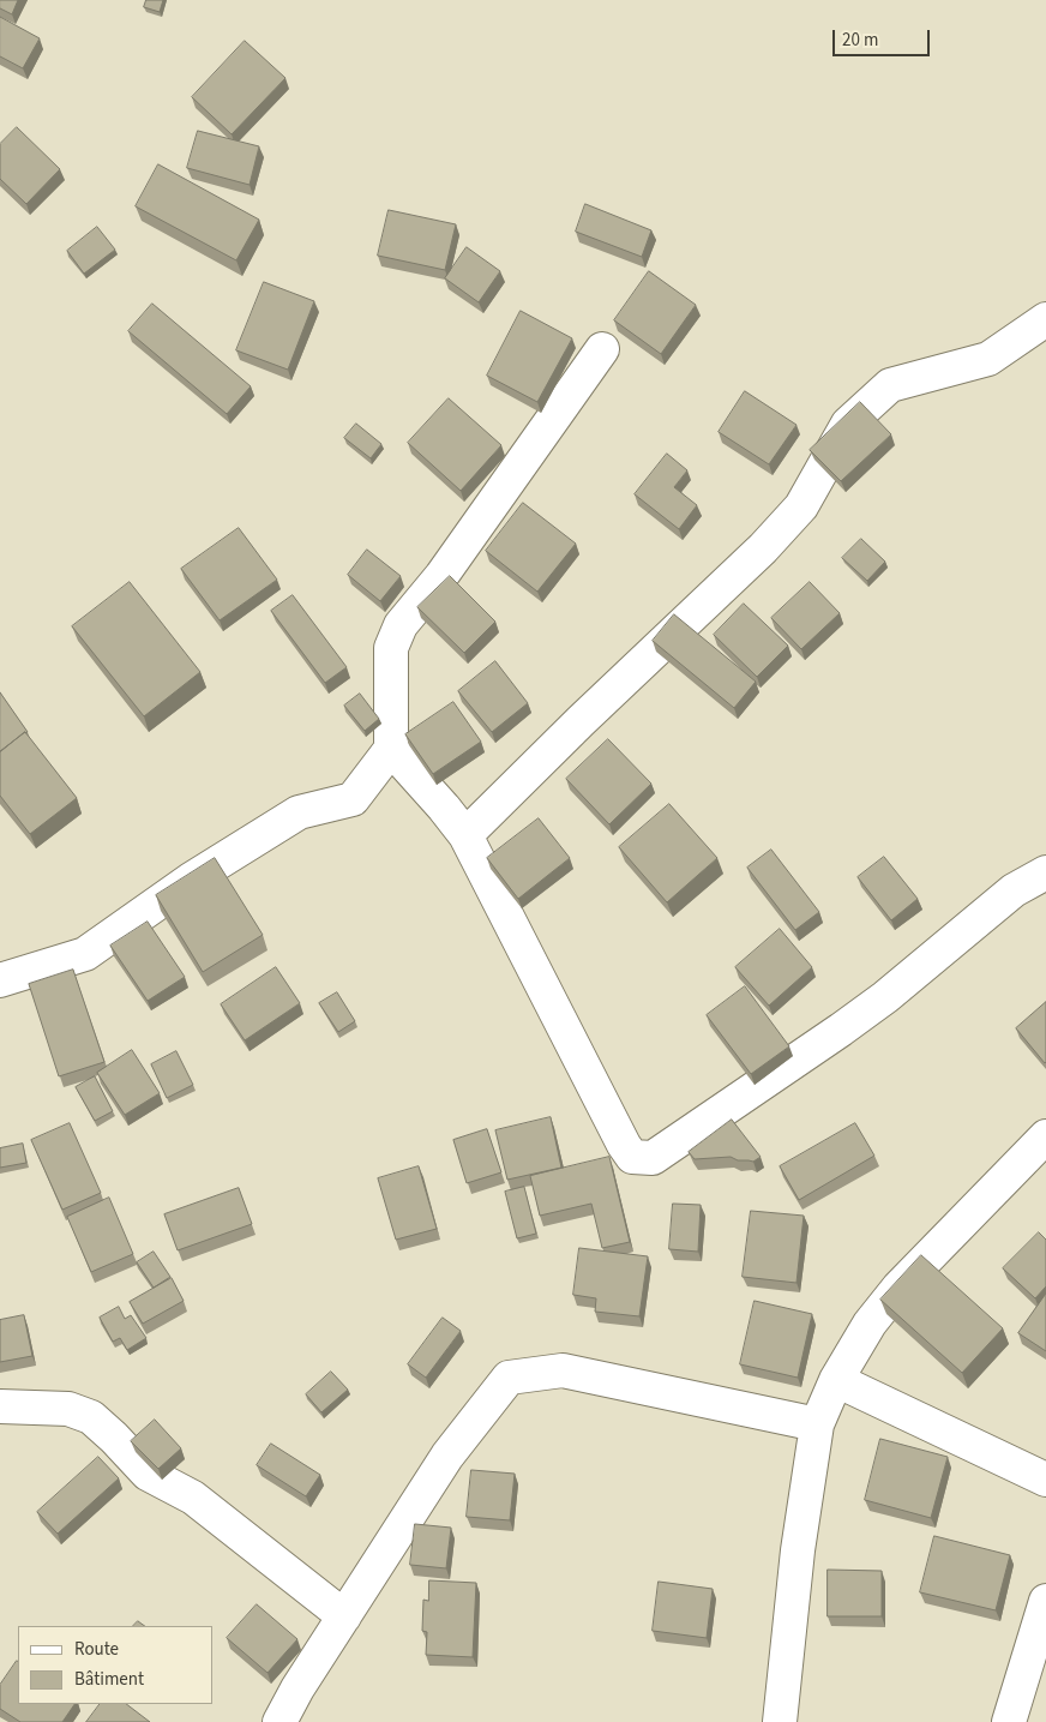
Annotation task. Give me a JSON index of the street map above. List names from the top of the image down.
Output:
{
  "legend": ["Route", "Bâtiment"],
  "scale_bar": "20 m"
}
